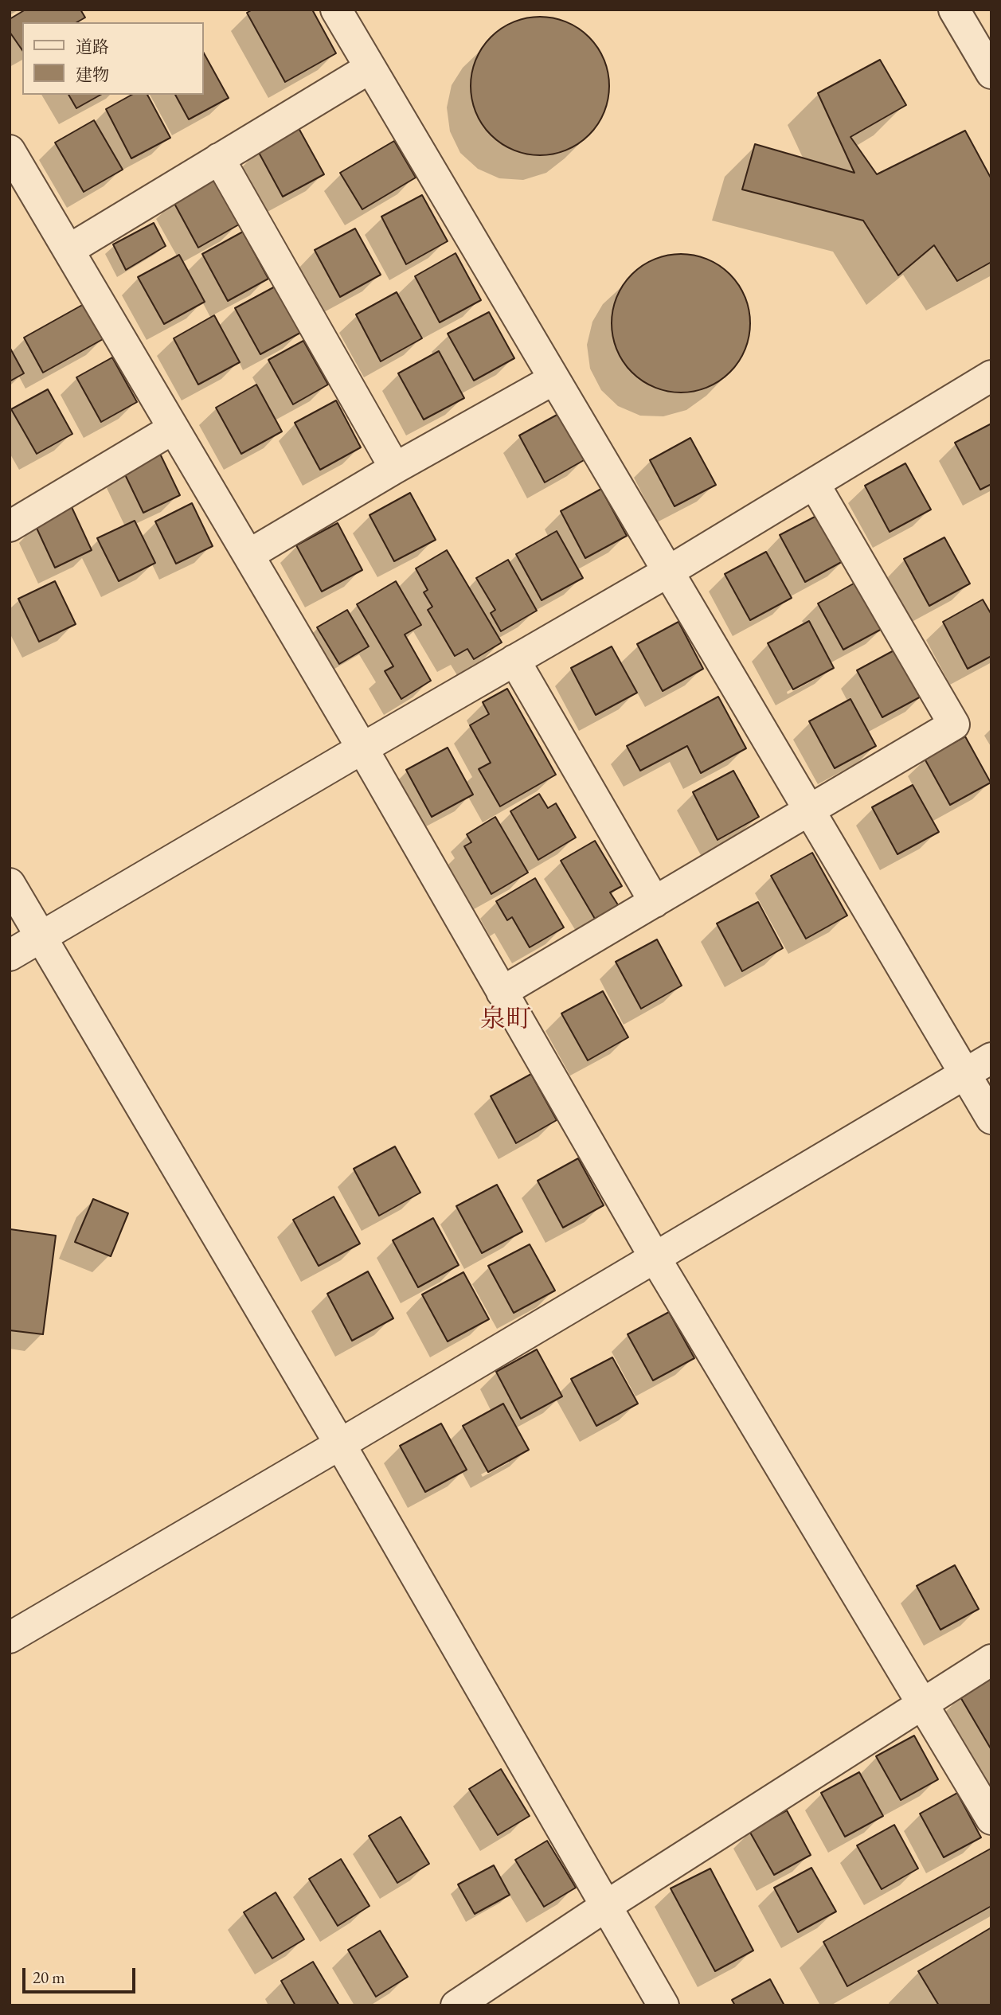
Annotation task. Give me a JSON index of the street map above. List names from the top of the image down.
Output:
{
  "districts": ["泉町"],
  "legend": ["道路", "建物"],
  "scale_bar": "20 m"
}
